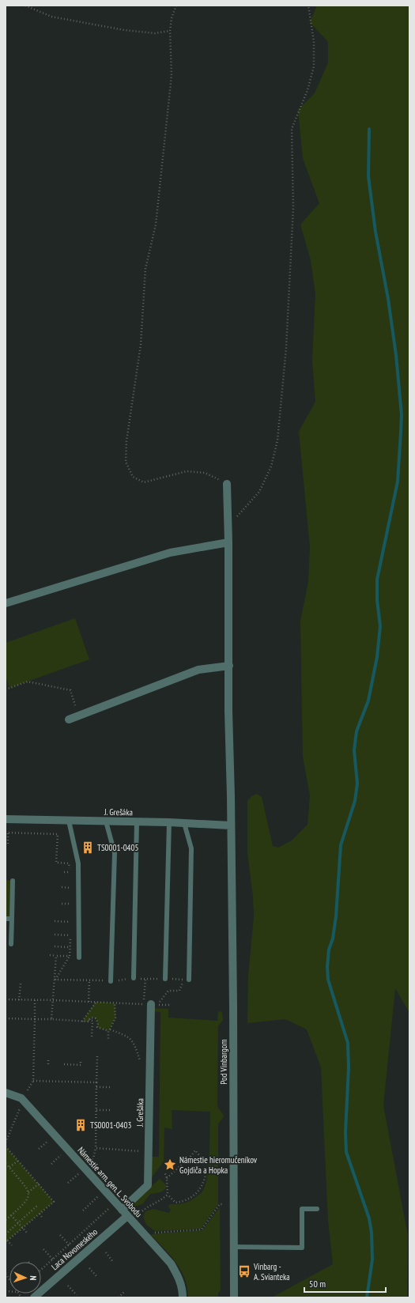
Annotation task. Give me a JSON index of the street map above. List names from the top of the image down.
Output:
{
  "streets": {
    "street": [
      "J. Grešáka",
      "Pod Vinbargom",
      "Námestie arm. gen. L. Svobodu",
      "Laca Novomeského"
    ]
  },
  "crossings": [
    ["J. Grešáka", "Pod Vinbargom"],
    ["J. Grešáka", "Námestie arm. gen. L. Svobodu"],
    ["Námestie arm. gen. L. Svobodu", "Laca Novomeského"]
  ],
  "places": {
    "building": ["TS0001-0405", "TS0001-0403"],
    "place": ["Námestie hieromučeníkov Gojdiča a Hopka"],
    "bus stop": ["Vinbarg - A. Svianteka"]
  },
  "scale_bar": "50 m",
  "north": "right"
}
